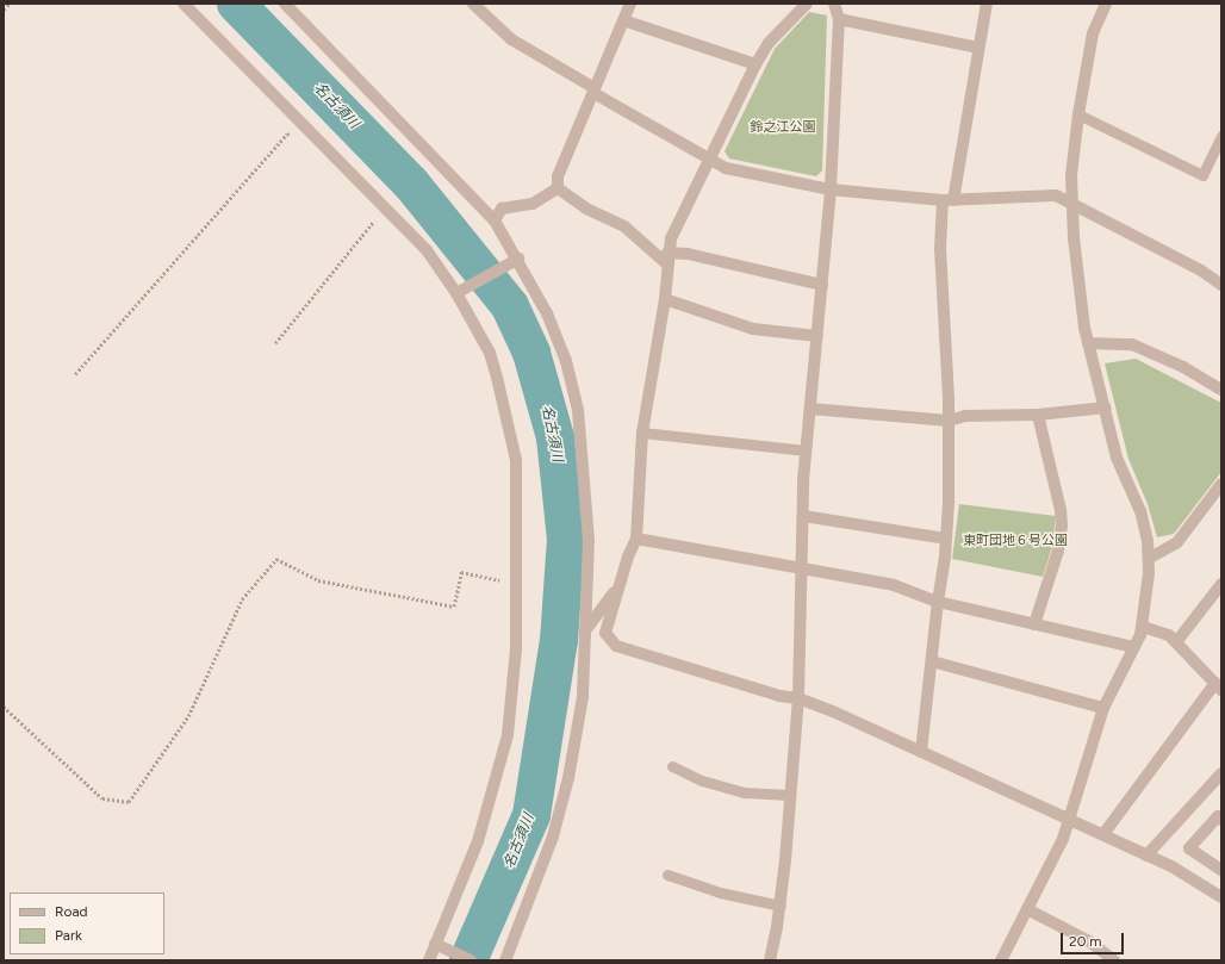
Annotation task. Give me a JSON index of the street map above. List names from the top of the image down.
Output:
{
  "water": ["名古須川"],
  "parks": ["鈴之江公園", "東町団地６号公園"],
  "legend": ["Road", "Park"],
  "scale_bar": "20 m"
}
